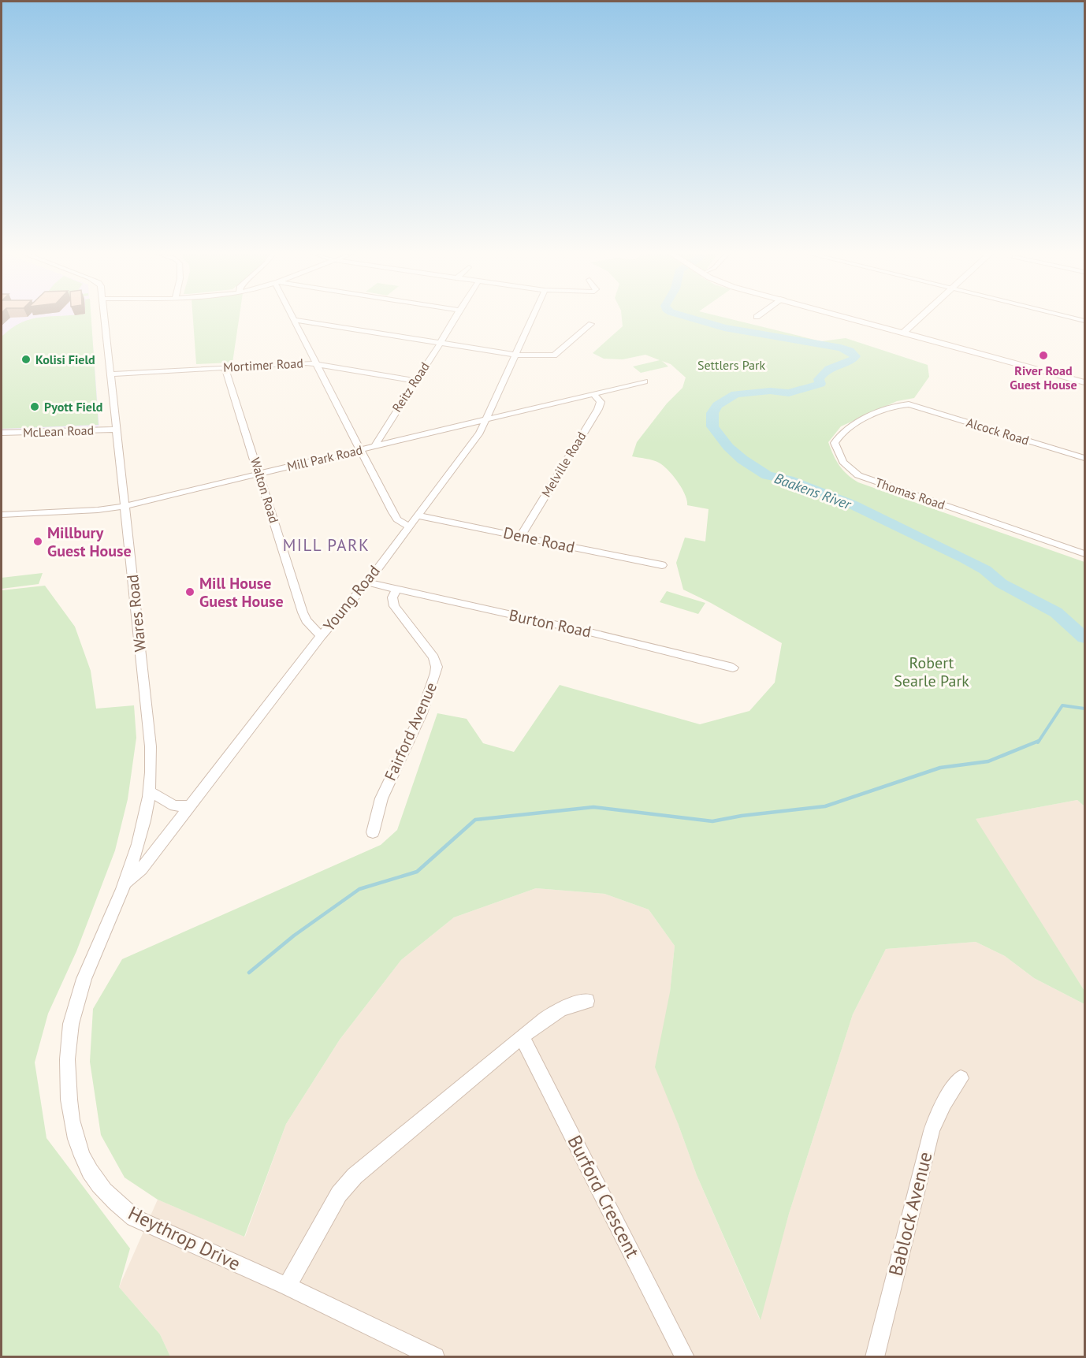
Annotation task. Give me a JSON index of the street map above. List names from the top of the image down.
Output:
{
  "streets": {
    "street": [
      "Mortimer Road",
      "Reitz Road",
      "McLean Road",
      "Alcock Road",
      "Mill Park Road",
      "Melville Road",
      "Walton Road",
      "Thomas Road",
      "Dene Road",
      "Young Road",
      "Wares Road",
      "Burton Road",
      "Fairford Avenue",
      "Burford Crescent",
      "Bablock Avenue",
      "Heythrop Drive"
    ]
  },
  "crossings": [
    ["Mortimer Road", "Reitz Road"],
    ["Mortimer Road", "Walton Road"],
    ["Mortimer Road", "Wares Road"],
    ["Reitz Road", "Mill Park Road"],
    ["McLean Road", "Wares Road"],
    ["Alcock Road", "Thomas Road"],
    ["Mill Park Road", "Melville Road"],
    ["Mill Park Road", "Walton Road"],
    ["Mill Park Road", "Young Road"],
    ["Mill Park Road", "Wares Road"],
    ["Melville Road", "Dene Road"],
    ["Walton Road", "Young Road"],
    ["Dene Road", "Young Road"],
    ["Young Road", "Wares Road"],
    ["Young Road", "Burton Road"],
    ["Young Road", "Heythrop Drive"],
    ["Wares Road", "Heythrop Drive"],
    ["Burton Road", "Fairford Avenue"]
  ],
  "districts": ["MILL PARK"],
  "water": ["Baakens River"],
  "parks": ["Settlers Park", "Robert Searle Park"],
  "places": [
    "River Road Guest House",
    "Kolisi Field",
    "Pyott Field",
    "Millbury Guest House",
    "Mill House Guest House"
  ]
}
